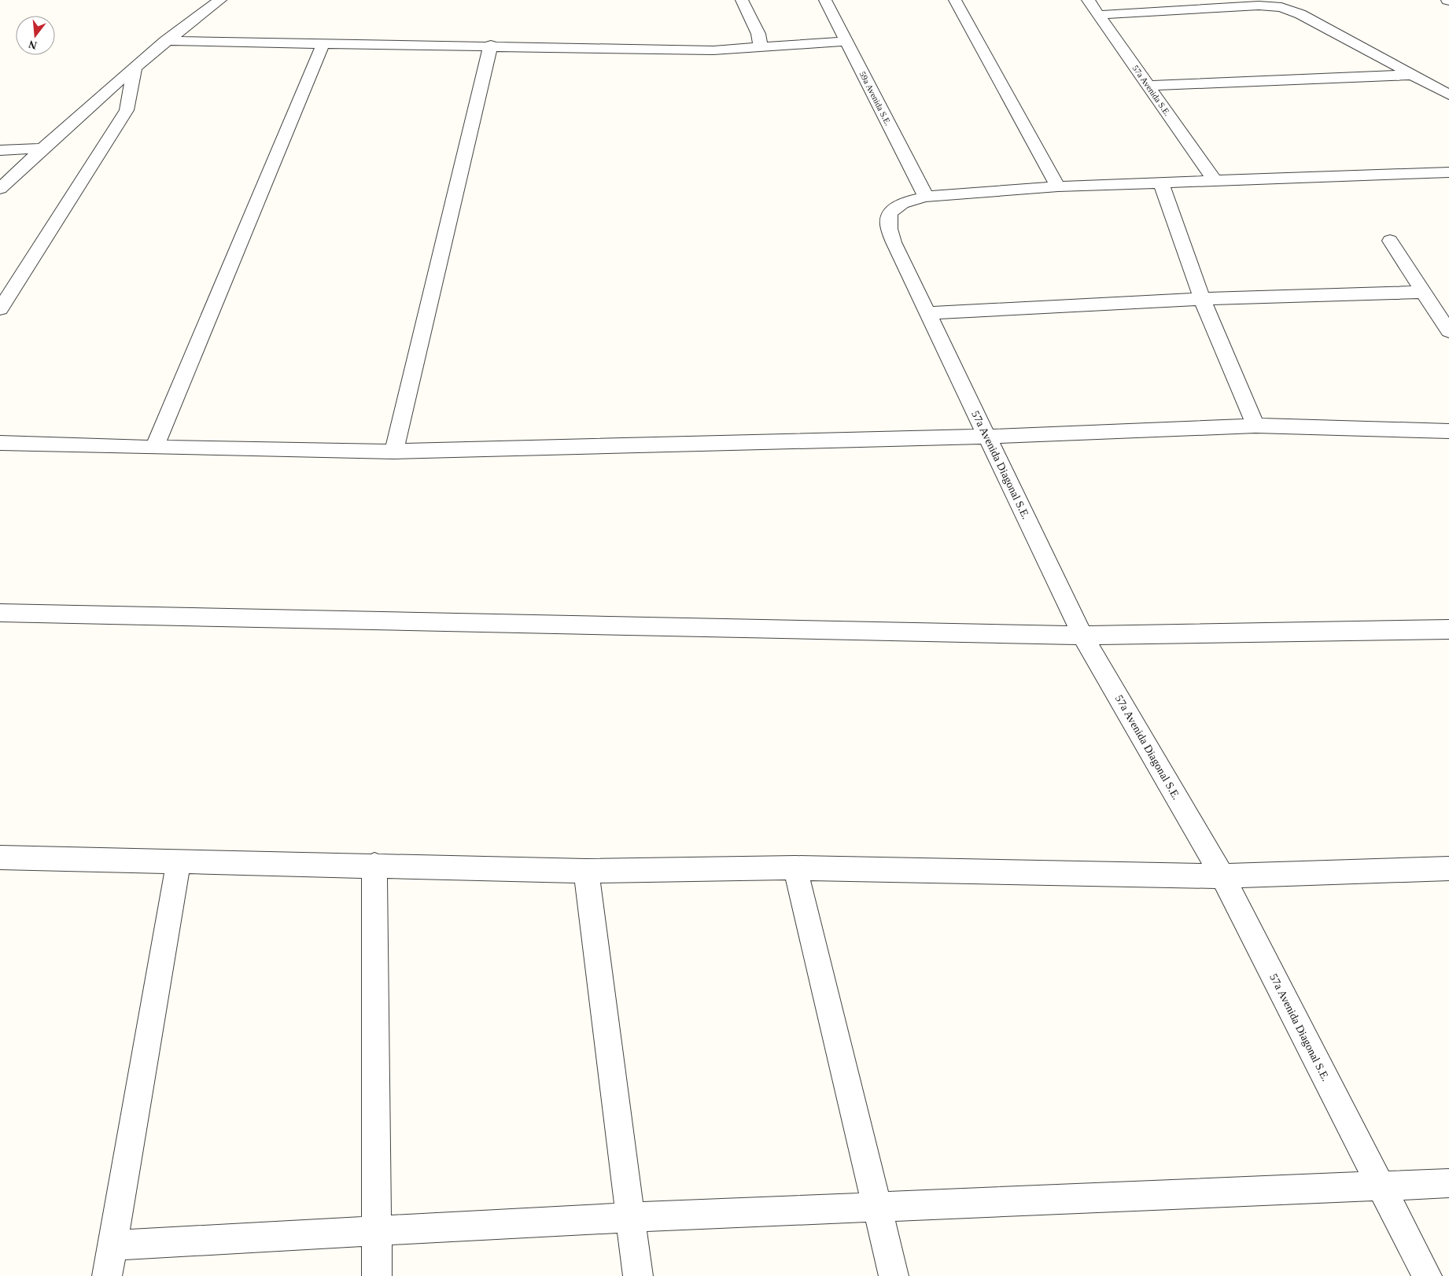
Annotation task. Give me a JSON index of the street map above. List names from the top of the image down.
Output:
{
  "streets": {
    "street": ["57a Avenida S.E.", "59a Avenida S.E.", "57a Avenida Diagonal S.E."]
  },
  "crossings": [
    ["59a Avenida S.E.", "57a Avenida Diagonal S.E."]
  ],
  "north": "bottom"
}
